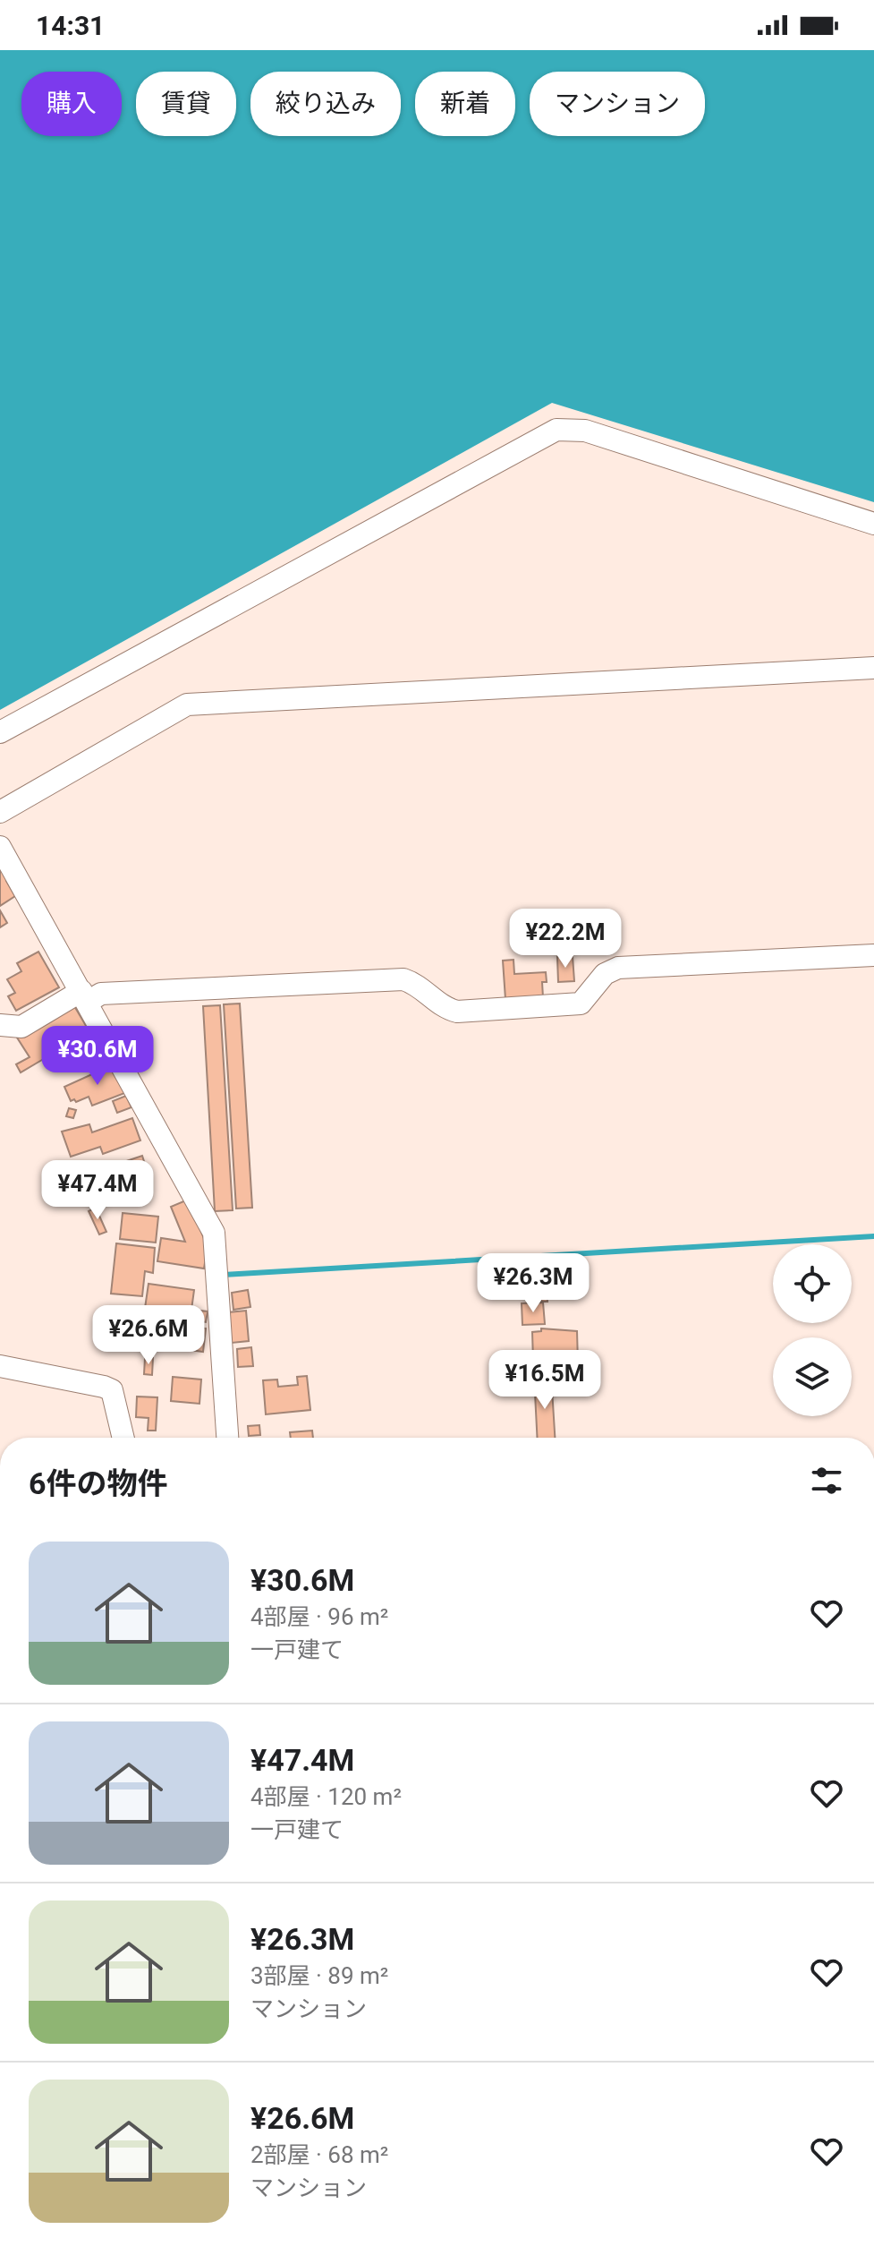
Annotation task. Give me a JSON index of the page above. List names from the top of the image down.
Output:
{
  "page": {
    "status": "14:31",
    "chip": [
      "購入",
      "賃貸",
      "絞り込み",
      "新着",
      "マンション"
    ],
    "price": [
      "¥22.2M",
      "¥30.6M",
      "¥47.4M",
      "¥26.3M",
      "¥26.6M",
      "¥16.5M"
    ],
    "heading": "6件の物件",
    "list": [
      {
        "name": "¥30.6M",
        "note": "4部屋 · 96 m² · 一戸建て"
      },
      {
        "name": "¥47.4M",
        "note": "4部屋 · 120 m² · 一戸建て"
      },
      {
        "name": "¥26.3M",
        "note": "3部屋 · 89 m² · マンション"
      },
      {
        "name": "¥26.6M",
        "note": "2部屋 · 68 m² · マンション"
      }
    ]
  }
}
